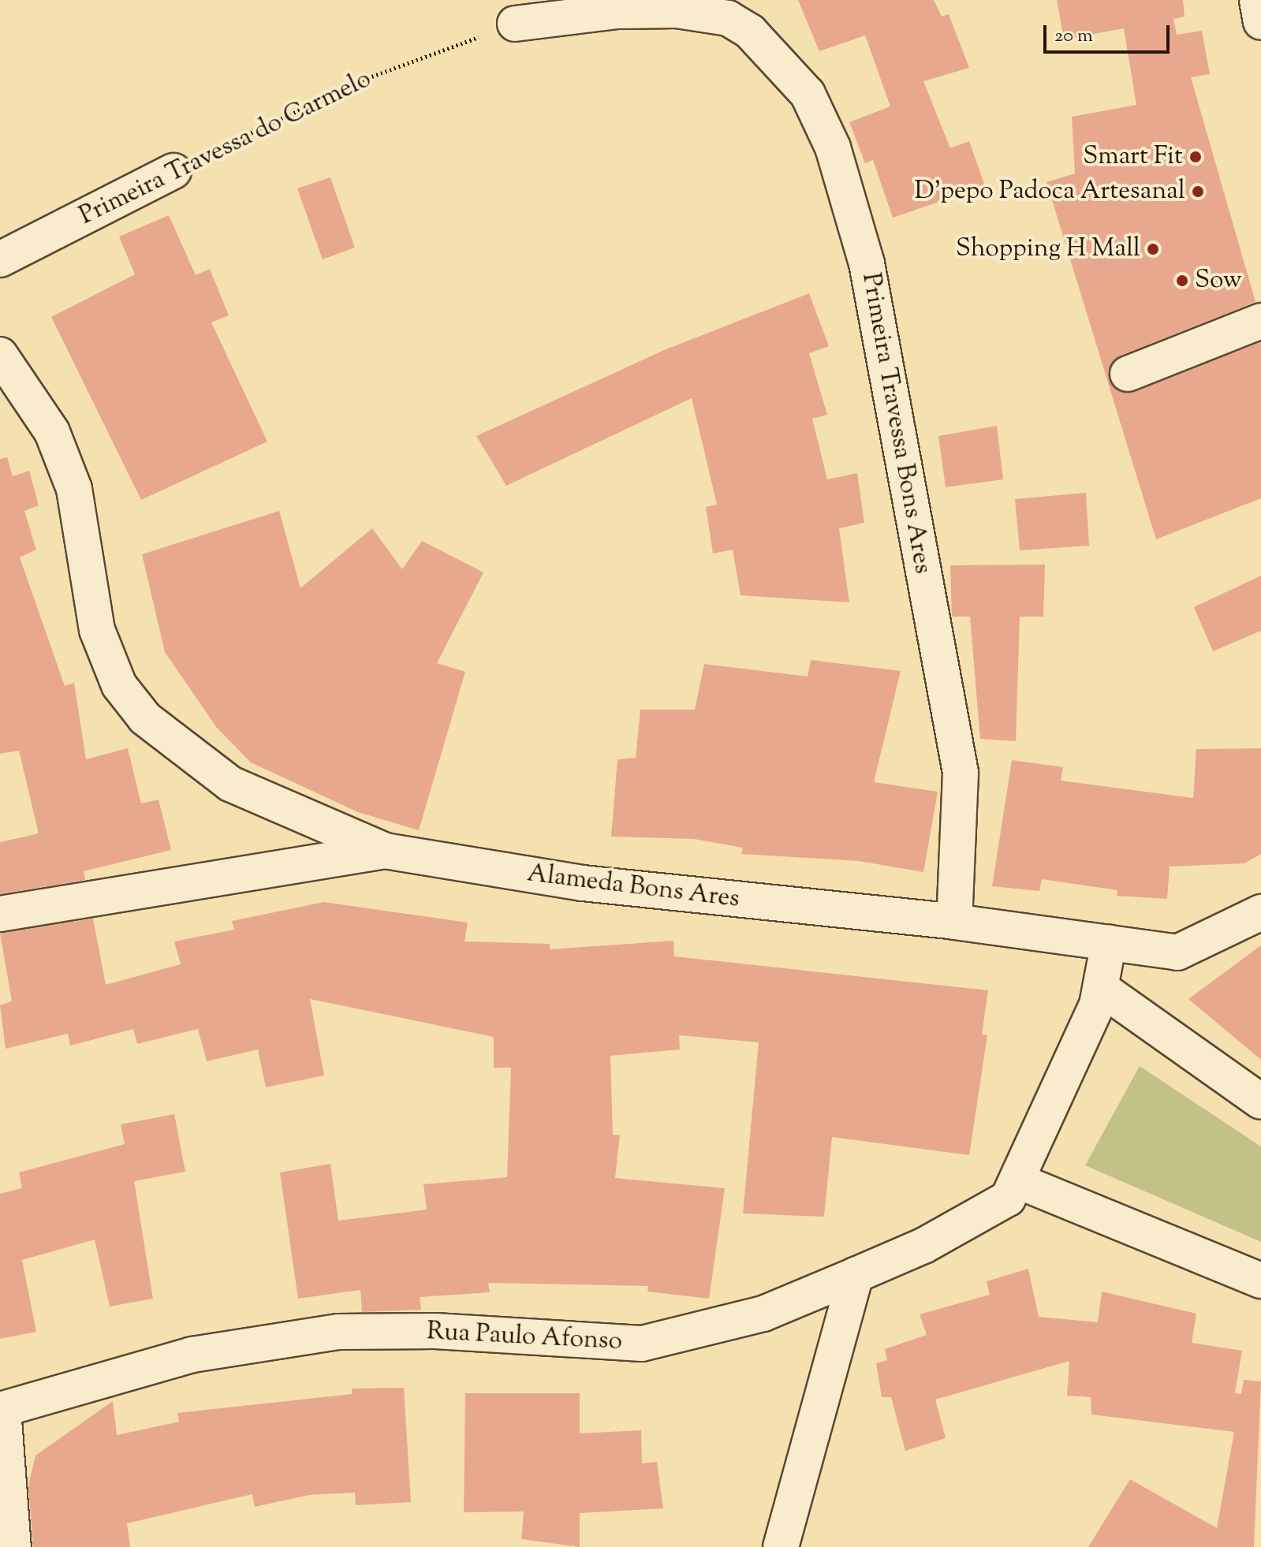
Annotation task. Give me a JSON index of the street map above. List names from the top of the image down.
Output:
{
  "streets": {
    "street": [
      "Primeira Travessa do Carmelo",
      "Primeira Travessa Bons Ares",
      "Alameda Bons Ares",
      "Rua Paulo Afonso"
    ]
  },
  "crossings": [
    ["Primeira Travessa do Carmelo", "Primeira Travessa Bons Ares"],
    ["Primeira Travessa Bons Ares", "Alameda Bons Ares"]
  ],
  "places": [
    "Smart Fit",
    "D'pepo Padoca Artesanal",
    "Shopping H Mall",
    "Sow"
  ],
  "scale_bar": "20 m"
}
